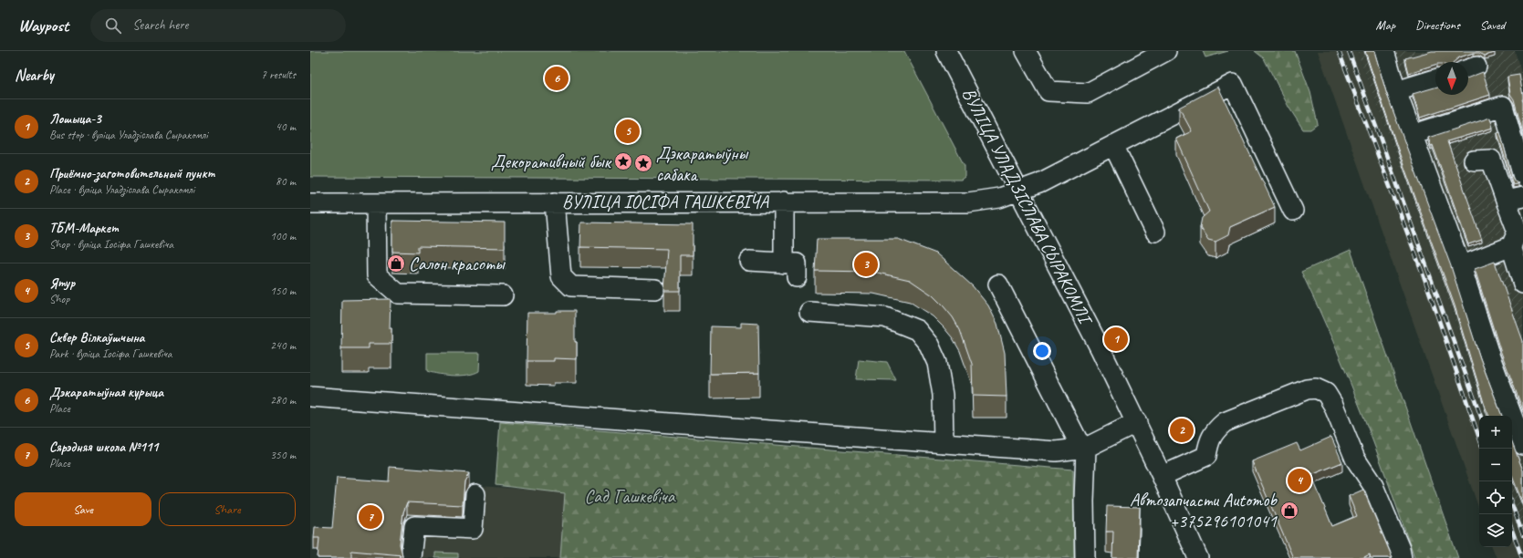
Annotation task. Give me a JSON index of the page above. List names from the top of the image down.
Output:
{
  "streets": {
    "street": ["ВУЛІЦА ІОСІФА ГАШКЕВІЧА", "ВУЛІЦА УЛАДЗІСЛАВА СЫРАКОМЛІ"]
  },
  "crossings": [
    ["ВУЛІЦА ІОСІФА ГАШКЕВІЧА", "ВУЛІЦА УЛАДЗІСЛАВА СЫРАКОМЛІ"]
  ],
  "parks": ["Сад Гашкевіча"],
  "places": {
    "place": ["Декоративный бык", "Дэкаратыўны сабака"],
    "shop": ["Салон красоты", "Автозапчасти Automob +375296101041"]
  },
  "north": "bottom",
  "page": {
    "header": "Waypost",
    "search": "Search here",
    "nav": ["Map", "Directions", "Saved"],
    "heading": ["Nearby", "7 results"],
    "pins": [
      "6",
      "5",
      "3",
      "1",
      "2",
      "4",
      "7"
    ],
    "list": [
      {
        "mark": "1",
        "name": "Лошыца-3",
        "note": "Bus stop · вуліца Уладзіслава Сыракомлі",
        "value": "40 m"
      },
      {
        "mark": "2",
        "name": "Приёмно-заготовительный пункт",
        "note": "Place · вуліца Уладзіслава Сыракомлі",
        "value": "80 m"
      },
      {
        "mark": "3",
        "name": "ТБМ-Маркет",
        "note": "Shop · вуліца Іосіфа Гашкевіча",
        "value": "100 m"
      },
      {
        "mark": "4",
        "name": "Ятур",
        "note": "Shop",
        "value": "150 m"
      },
      {
        "mark": "5",
        "name": "Сквер Вілкаўшчына",
        "note": "Park · вуліца Іосіфа Гашкевіча",
        "value": "240 m"
      },
      {
        "mark": "6",
        "name": "Дэкаратыўная курыца",
        "note": "Place",
        "value": "280 m"
      },
      {
        "mark": "7",
        "name": "Сярэдняя школа №111",
        "note": "Place",
        "value": "350 m"
      }
    ],
    "map_buttons": ["+", "−"],
    "buttons": ["Save", "Share"]
  }
}
